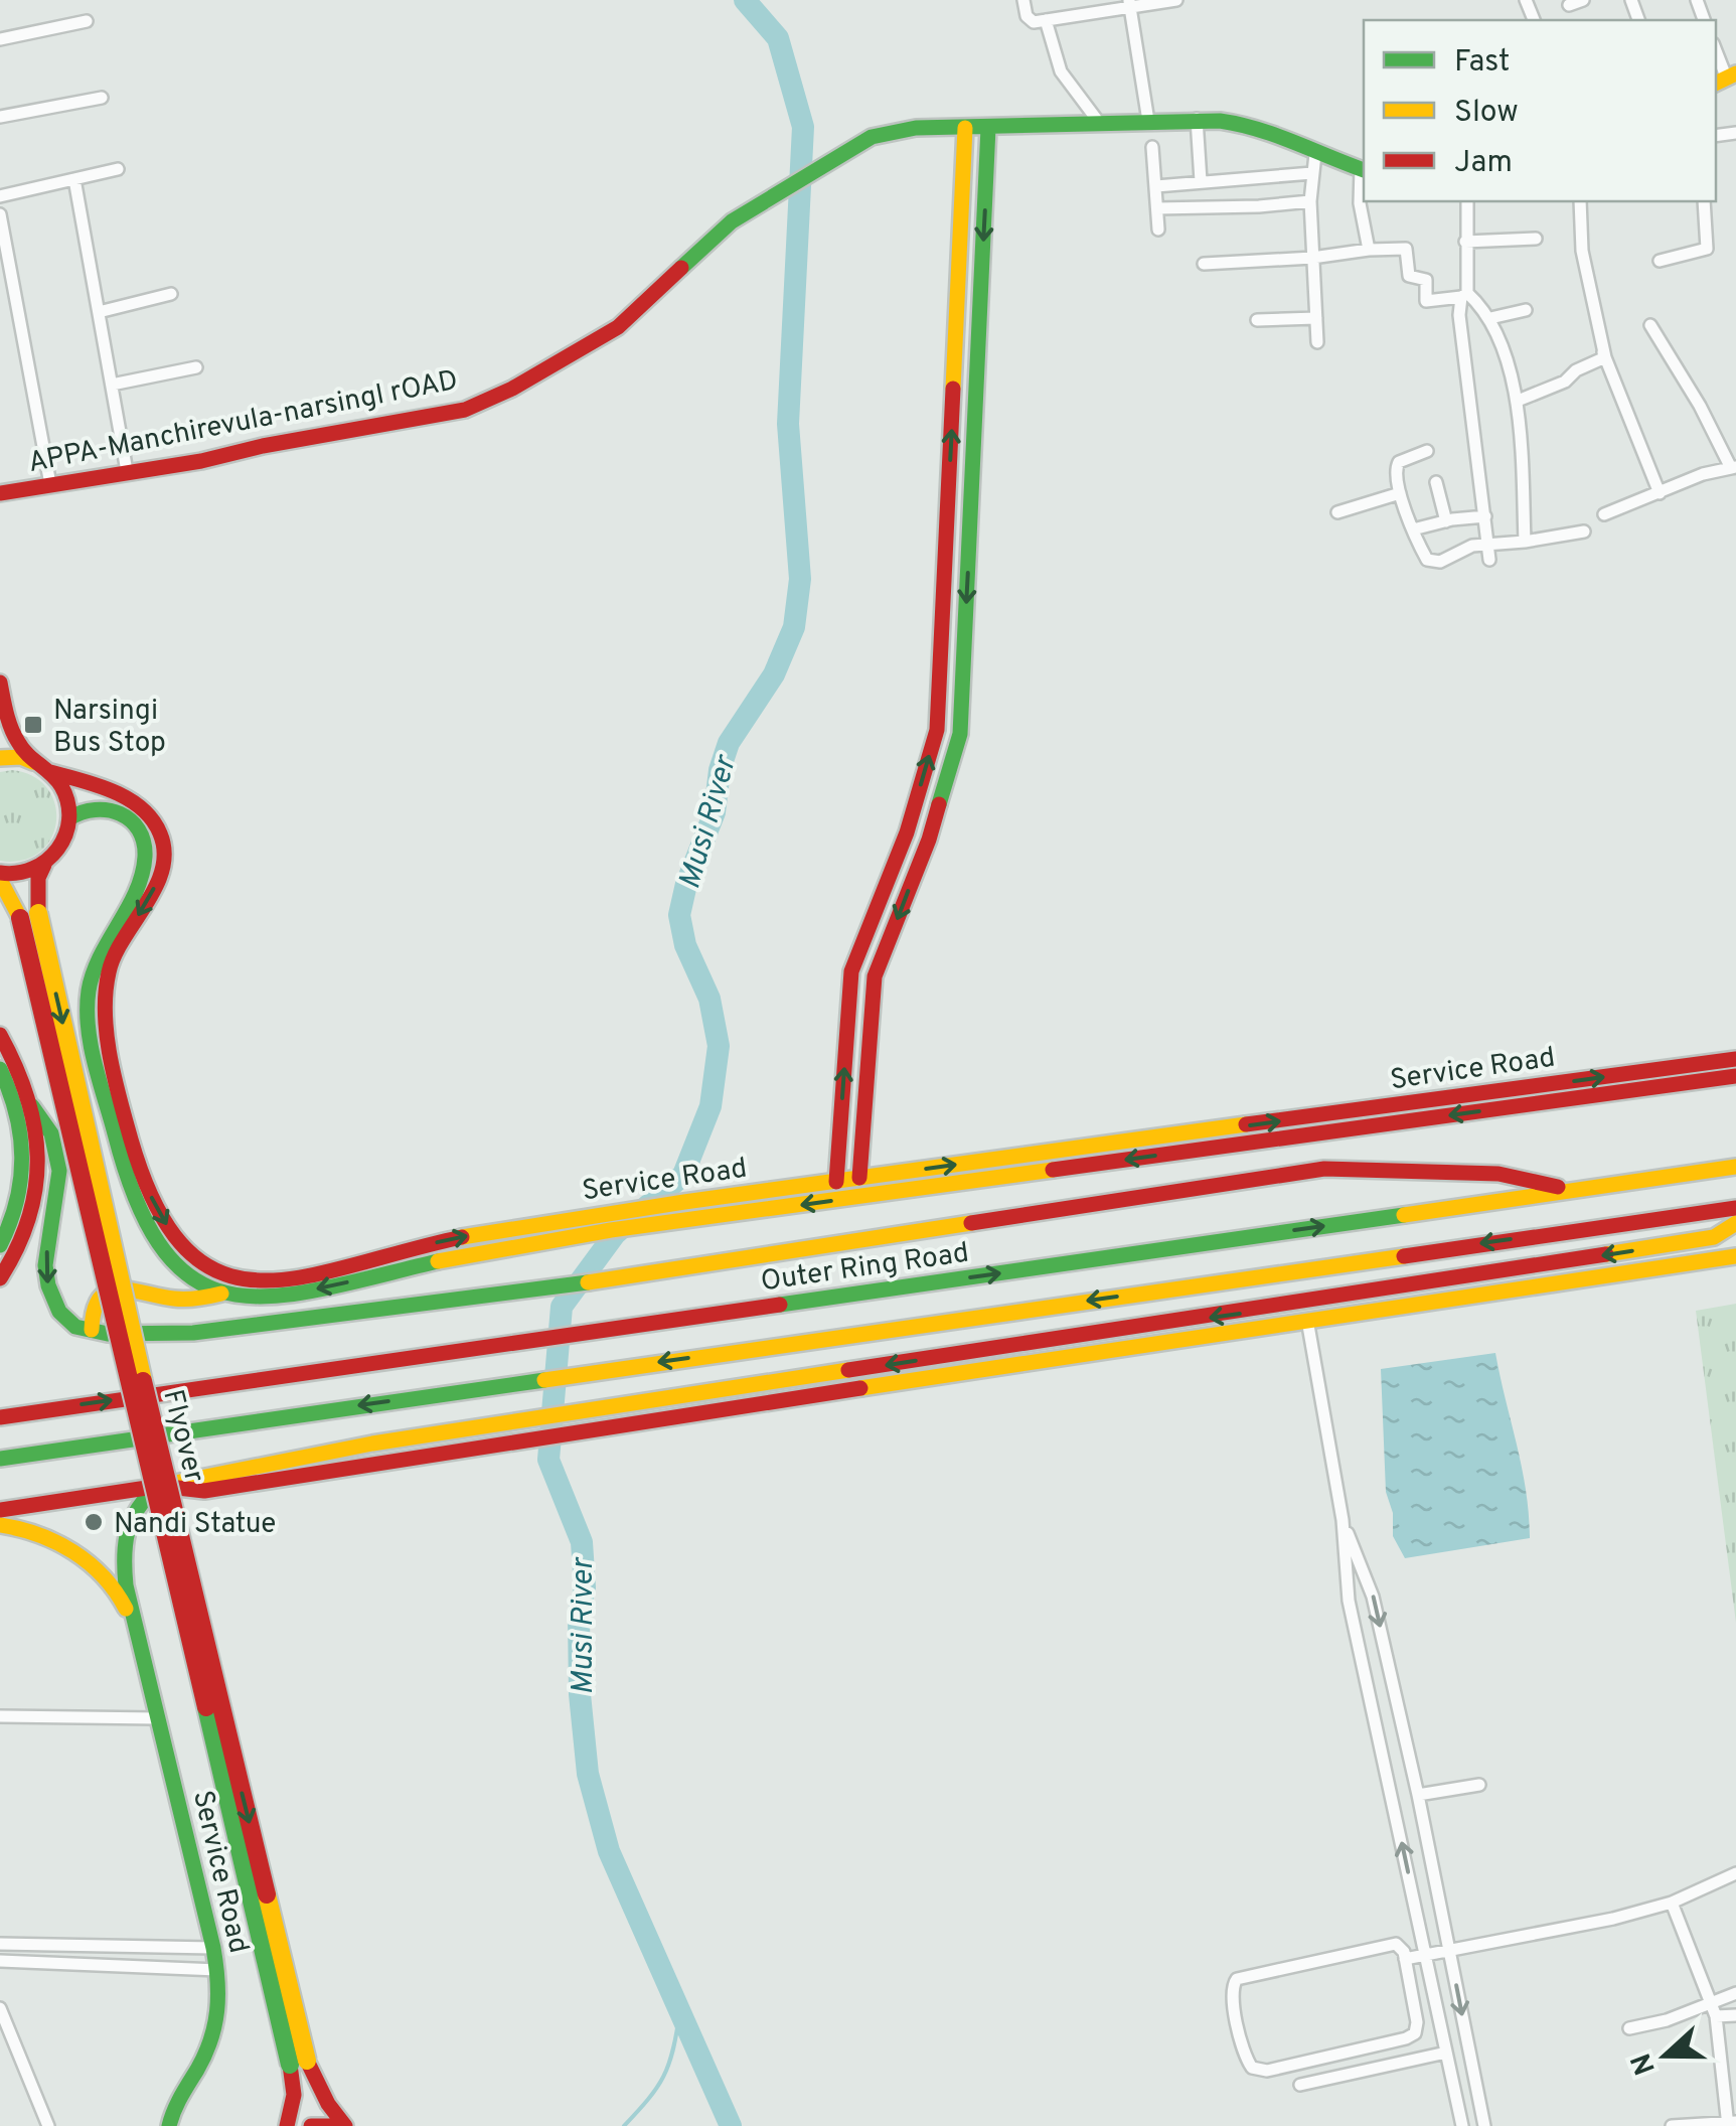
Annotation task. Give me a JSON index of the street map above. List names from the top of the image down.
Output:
{
  "streets": {
    "main road": [
      "APPA-Manchirevula-narsingI rOAD",
      "Service Road",
      "Outer Ring Road",
      "Flyover"
    ]
  },
  "water": ["Musi River"],
  "places": {
    "transit": ["Narsingi Bus Stop"],
    "other": ["Nandi Statue"]
  },
  "legend": ["Fast", "Slow", "Jam"],
  "north": "left"
}
